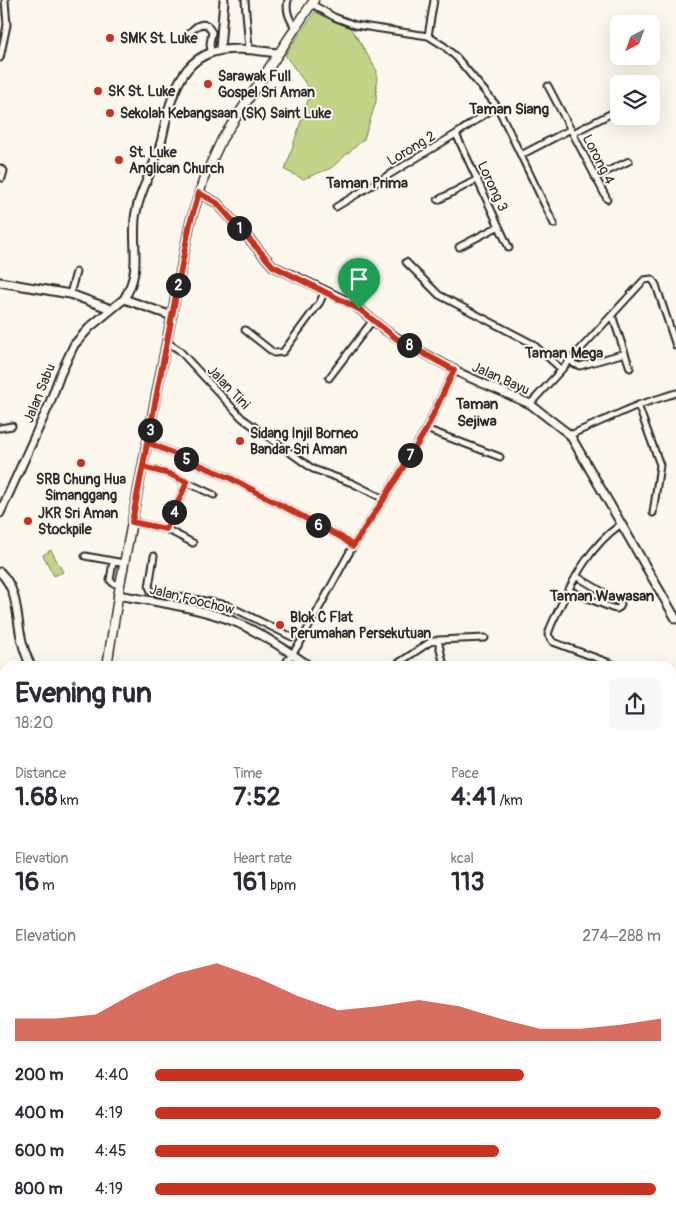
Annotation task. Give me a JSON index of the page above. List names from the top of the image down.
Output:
{
  "streets": {
    "street": [
      "Lorong 2",
      "Lorong 4",
      "Lorong 3",
      "Jalan Bayu",
      "Jalan Tini",
      "Jalan Sabu",
      "Jalan Foochow"
    ]
  },
  "crossings": [
    ["Lorong 2", "Lorong 3"]
  ],
  "districts": [
    "Taman Siang",
    "Taman Prima",
    "Taman Mega",
    "Taman Sejiwa",
    "Taman Wawasan"
  ],
  "places": [
    "SMK St. Luke",
    "Sarawak Full Gospel Sri Aman",
    "SK St. Luke",
    "Sekolah Kebangsaan (SK) Saint Luke",
    "St. Luke Anglican Church",
    "Sidang Injil Borneo Bandar Sri Aman",
    "SRB Chung Hua Simanggang",
    "JKR Sri Aman Stockpile",
    "Blok C Flat Perumahan Persekutuan"
  ],
  "north": "bottom left",
  "page": {
    "pins": [
      "1",
      "2",
      "8",
      "3",
      "7",
      "5",
      "4",
      "6"
    ],
    "heading": ["Evening run", "18:20"],
    "stats": [
      ["Distance", "1.68 km"],
      ["Time", "7:52"],
      ["Pace", "4:41 /km"],
      ["Elevation", "16 m"],
      ["Heart rate", "161 bpm"],
      ["kcal", "113"]
    ],
    "chart": ["Elevation", "274–288 m"],
    "list": [
      {
        "name": "200 m",
        "note": "4:40"
      },
      {
        "name": "400 m",
        "note": "4:19"
      },
      {
        "name": "600 m",
        "note": "4:45"
      },
      {
        "name": "800 m",
        "note": "4:19"
      }
    ]
  }
}
